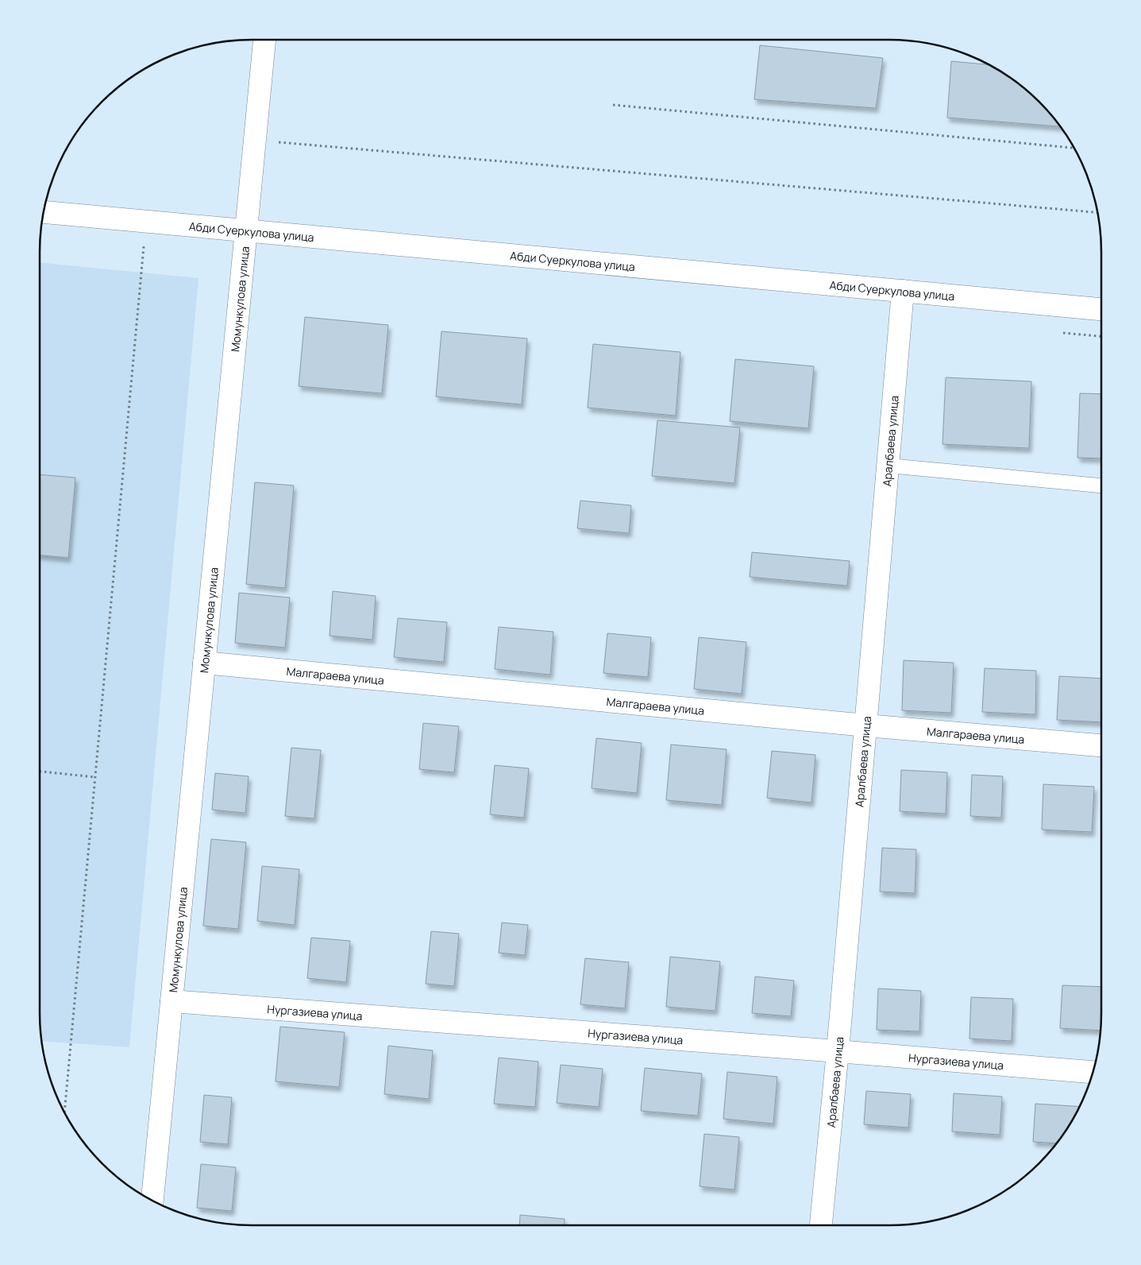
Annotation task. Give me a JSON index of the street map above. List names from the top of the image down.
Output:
{
  "streets": {
    "street": [
      "Абди Суеркулова улица",
      "Момункулова улица",
      "Аралбаева улица",
      "Малгараева улица",
      "Нургазиева улица"
    ]
  },
  "crossings": [
    ["Абди Суеркулова улица", "Момункулова улица"],
    ["Абди Суеркулова улица", "Аралбаева улица"],
    ["Момункулова улица", "Малгараева улица"],
    ["Момункулова улица", "Нургазиева улица"],
    ["Аралбаева улица", "Малгараева улица"],
    ["Аралбаева улица", "Нургазиева улица"]
  ]
}
